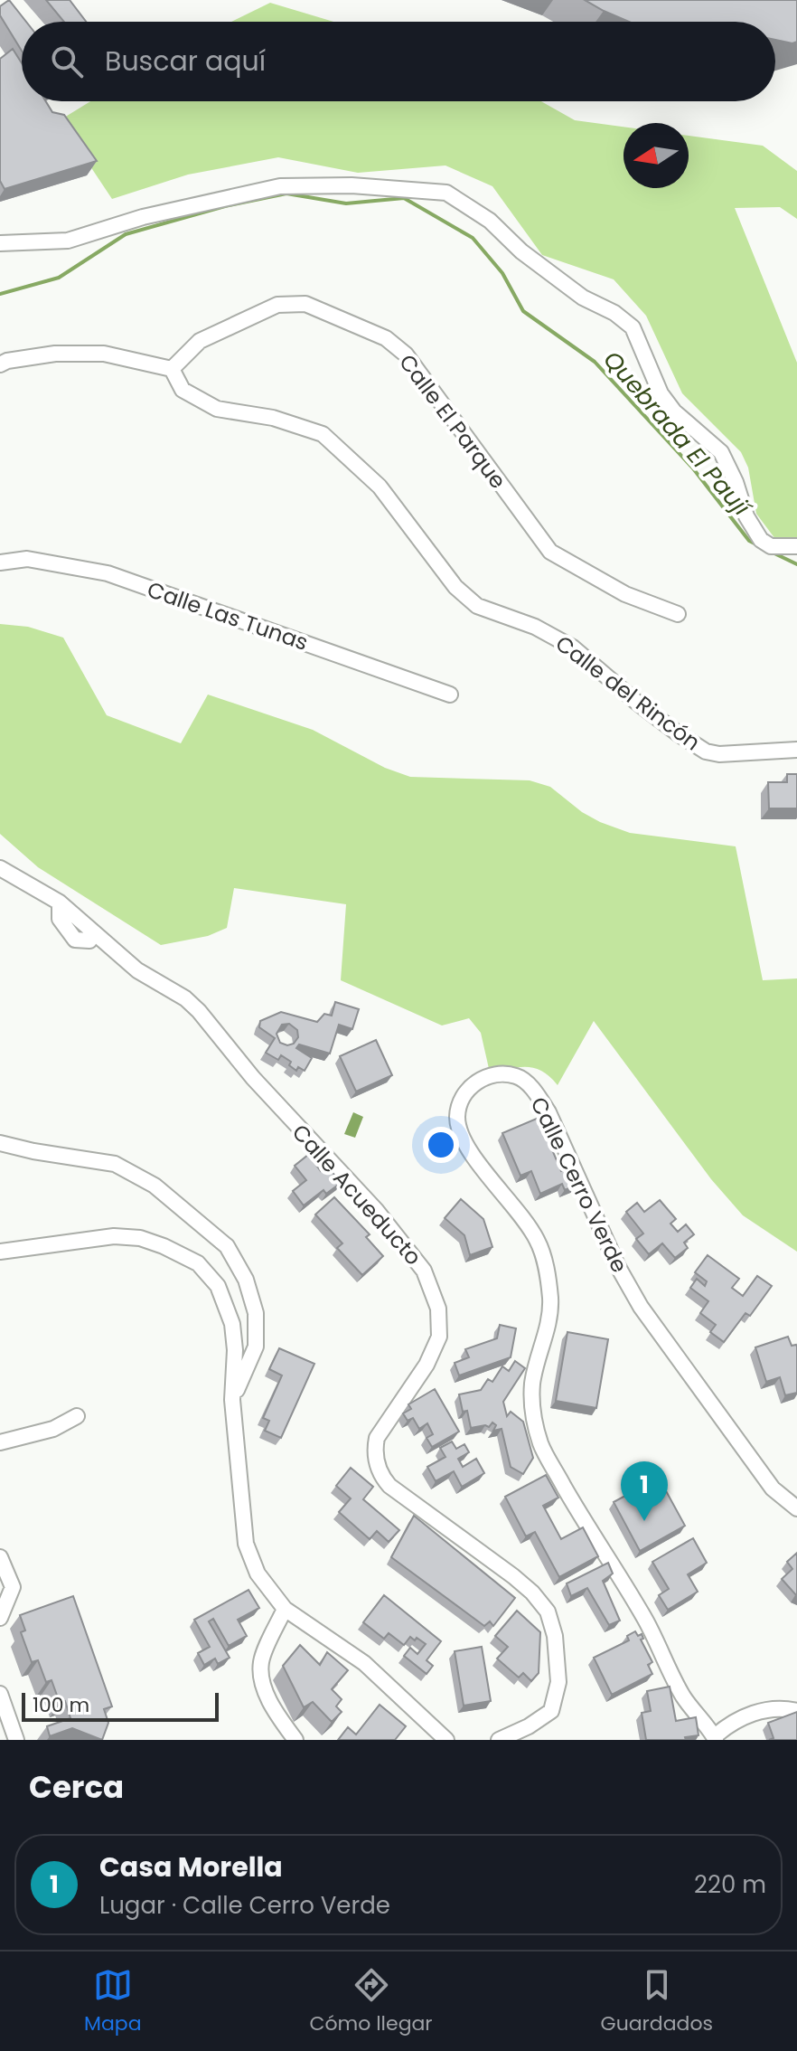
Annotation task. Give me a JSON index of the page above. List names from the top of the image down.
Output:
{
  "streets": {
    "street": [
      "Calle El Parque",
      "Calle Las Tunas",
      "Calle del Rincón",
      "Calle Cerro Verde",
      "Calle Acueducto"
    ]
  },
  "crossings": [
    ["Calle El Parque", "Calle del Rincón"]
  ],
  "water": ["Quebrada El Paují"],
  "scale_bar": "100 m",
  "north": "left",
  "page": {
    "search": "Buscar aquí",
    "pins": "1",
    "scale": "100 m",
    "heading": "Cerca",
    "list": [
      {
        "mark": "1",
        "name": "Casa Morella",
        "note": "Lugar · Calle Cerro Verde",
        "value": "220 m"
      }
    ],
    "nav": ["Mapa", "Cómo llegar", "Guardados"]
  }
}
